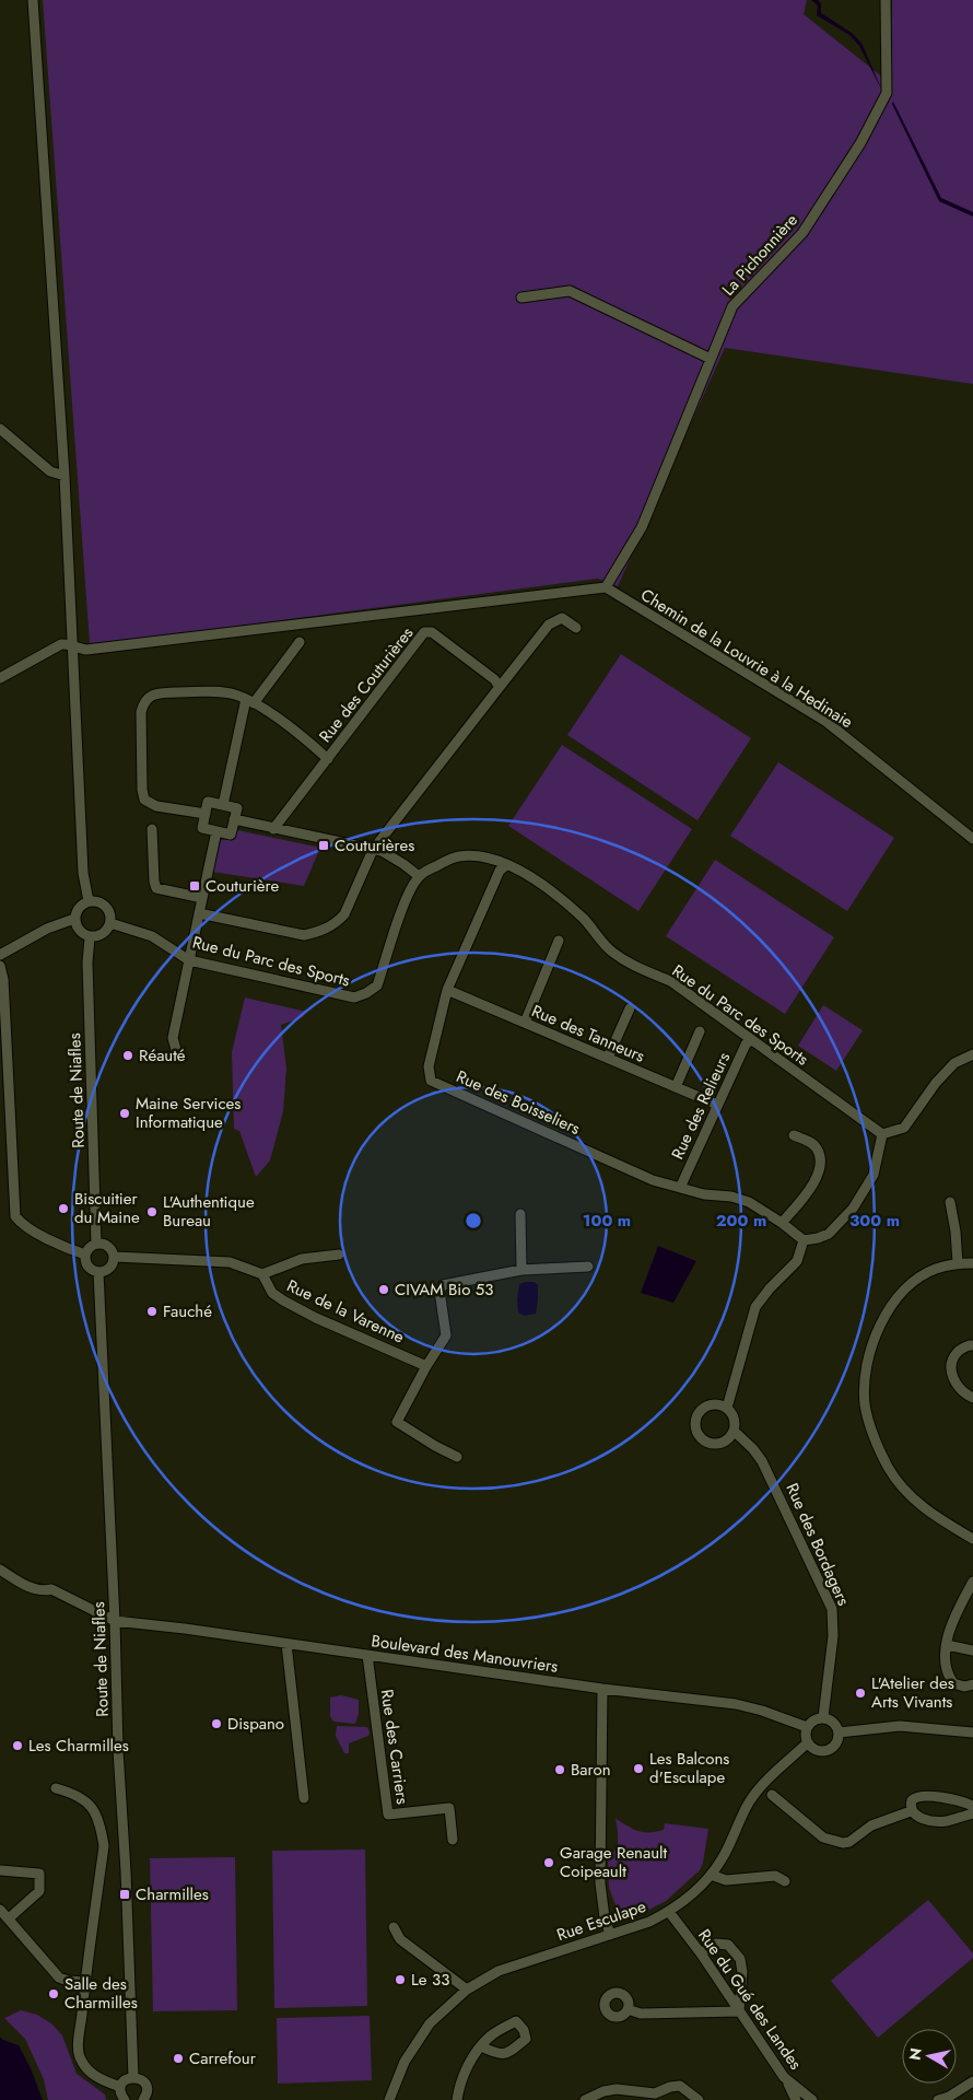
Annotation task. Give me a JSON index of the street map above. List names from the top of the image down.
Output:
{
  "streets": {
    "street": [
      "La Pichonnière",
      "Chemin de la Louvrie à la Hedinaie",
      "Rue des Couturières",
      "Rue du Parc des Sports",
      "Rue des Tanneurs",
      "Route de Niafles",
      "Rue des Boisseliers",
      "Rue des Relieurs",
      "Rue de la Varenne",
      "Rue des Bordagers",
      "Boulevard des Manouvriers",
      "Rue des Carriers",
      "Rue Esculape",
      "Rue du Gué des Landes"
    ]
  },
  "crossings": [
    ["La Pichonnière", "Chemin de la Louvrie à la Hedinaie"],
    ["Rue du Parc des Sports", "Route de Niafles"],
    ["Rue du Parc des Sports", "Rue des Boisseliers"],
    ["Rue du Parc des Sports", "Rue des Relieurs"],
    ["Rue des Tanneurs", "Rue des Boisseliers"],
    ["Rue des Tanneurs", "Rue des Relieurs"],
    ["Route de Niafles", "Boulevard des Manouvriers"],
    ["Rue des Boisseliers", "Rue des Relieurs"],
    ["Rue des Bordagers", "Boulevard des Manouvriers"],
    ["Rue des Bordagers", "Rue Esculape"],
    ["Boulevard des Manouvriers", "Rue des Carriers"],
    ["Boulevard des Manouvriers", "Rue Esculape"],
    ["Rue Esculape", "Rue du Gué des Landes"]
  ],
  "places": {
    "transit": ["Couturières", "Couturière", "Charmilles"],
    "other": [
      "Réauté",
      "Maine Services Informatique",
      "Biscuitier du Maine",
      "L'Authentique Bureau",
      "CIVAM Bio 53",
      "Fauché",
      "L'Atelier des Arts Vivants",
      "Dispano",
      "Les Charmilles",
      "Les Balcons d'Esculape",
      "Baron",
      "Garage Renault Coipeault",
      "Le 33",
      "Salle des Charmilles",
      "Carrefour"
    ]
  },
  "north": "left",
  "rings": ["100 m", "200 m", "300 m"]
}
